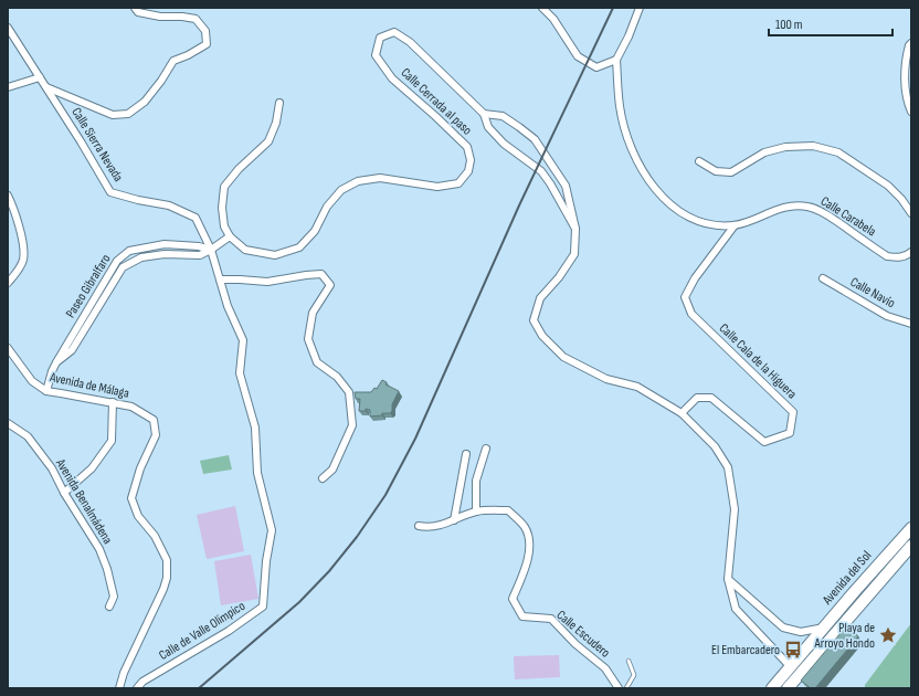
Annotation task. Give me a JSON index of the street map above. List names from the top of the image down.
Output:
{
  "streets": {
    "main road": ["Avenida del Sol"],
    "street": [
      "Calle Cerrada al paso",
      "Calle Sierra Nevada",
      "Calle Carabela",
      "Paseo Gibralfaro",
      "Calle Navío",
      "Calle Cala de la Higuera",
      "Avenida de Málaga",
      "Avenida Benalmádena",
      "Calle de Valle Olímpico",
      "Calle Escudero"
    ]
  },
  "crossings": [
    ["Calle Cerrada al paso", "Calle Cala de la Higuera"],
    ["Calle Sierra Nevada", "Paseo Gibralfaro"],
    ["Calle Sierra Nevada", "Calle de Valle Olímpico"],
    ["Calle Carabela", "Calle Cala de la Higuera"],
    ["Paseo Gibralfaro", "Avenida de Málaga"],
    ["Paseo Gibralfaro", "Calle de Valle Olímpico"]
  ],
  "places": {
    "place": ["Playa de Arroyo Hondo"],
    "bus stop": ["El Embarcadero"]
  },
  "scale_bar": "100 m"
}
